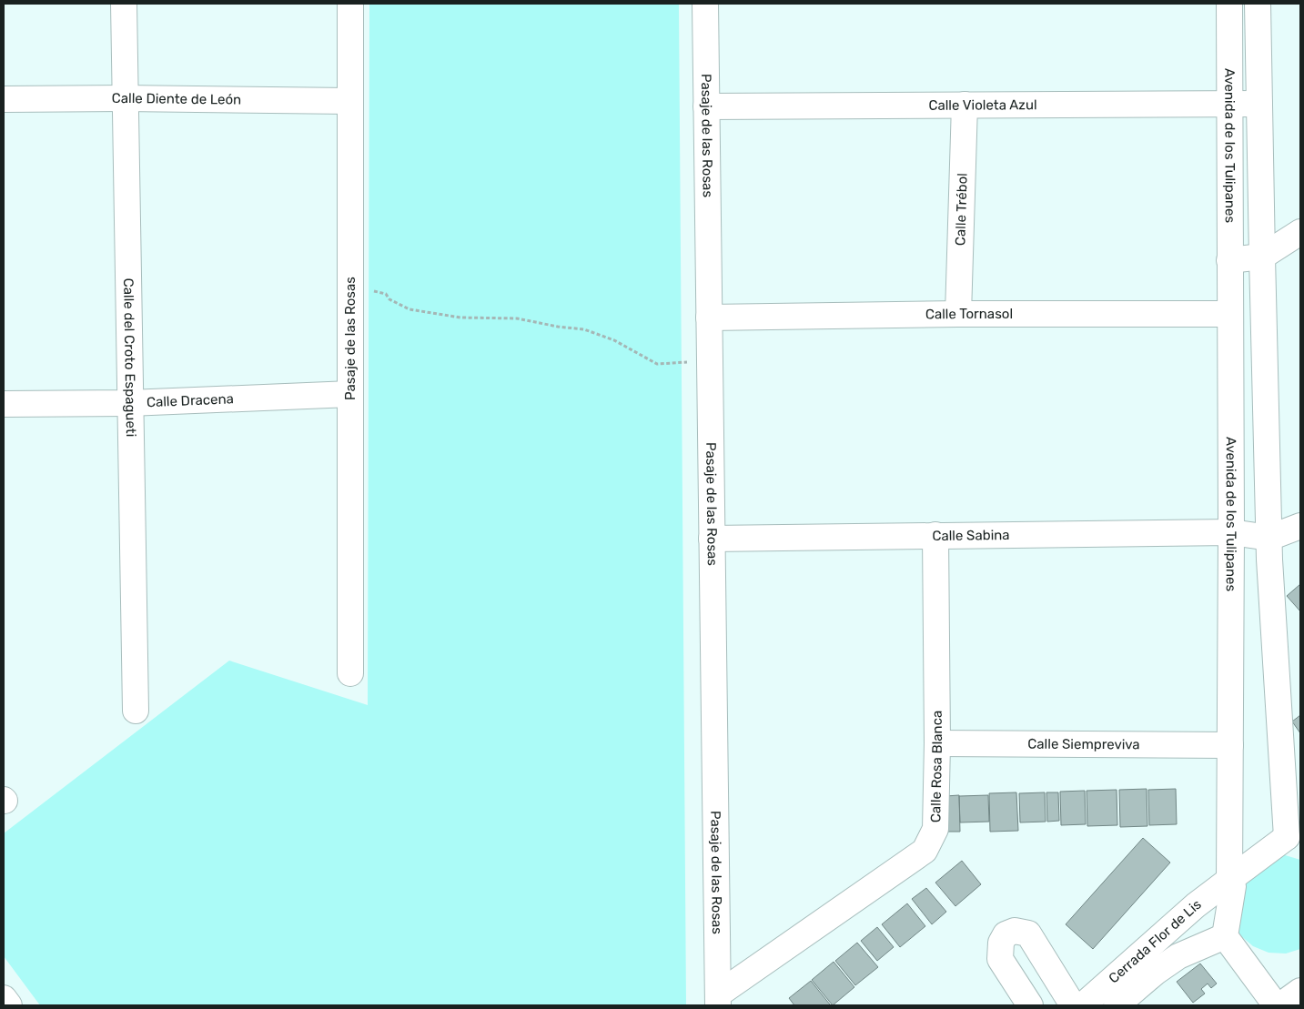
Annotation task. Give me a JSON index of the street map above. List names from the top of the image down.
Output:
{
  "streets": {
    "street": [
      "Calle Diente de León",
      "Calle Violeta Azul",
      "Pasaje de las Rosas",
      "Avenida de los Tulipanes",
      "Calle Trébol",
      "Calle Tornasol",
      "Calle del Croto Espagueti",
      "Calle Dracena",
      "Calle Sabina",
      "Calle Siempreviva",
      "Calle Rosa Blanca",
      "Cerrada Flor de Lis"
    ]
  },
  "crossings": [
    ["Calle Diente de León", "Pasaje de las Rosas"],
    ["Calle Diente de León", "Calle del Croto Espagueti"],
    ["Calle Violeta Azul", "Pasaje de las Rosas"],
    ["Calle Violeta Azul", "Avenida de los Tulipanes"],
    ["Calle Violeta Azul", "Calle Trébol"],
    ["Pasaje de las Rosas", "Calle Tornasol"],
    ["Pasaje de las Rosas", "Calle Dracena"],
    ["Pasaje de las Rosas", "Calle Sabina"],
    ["Pasaje de las Rosas", "Calle Rosa Blanca"],
    ["Avenida de los Tulipanes", "Calle Tornasol"],
    ["Avenida de los Tulipanes", "Calle Sabina"],
    ["Avenida de los Tulipanes", "Calle Siempreviva"],
    ["Avenida de los Tulipanes", "Cerrada Flor de Lis"],
    ["Calle Trébol", "Calle Tornasol"],
    ["Calle del Croto Espagueti", "Calle Dracena"],
    ["Calle Sabina", "Calle Rosa Blanca"],
    ["Calle Siempreviva", "Calle Rosa Blanca"]
  ]
}
